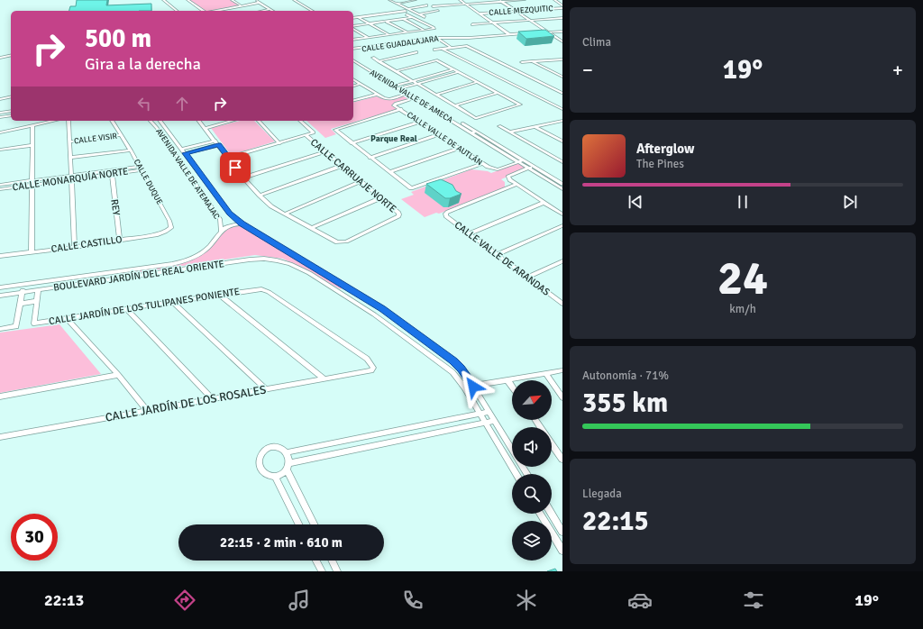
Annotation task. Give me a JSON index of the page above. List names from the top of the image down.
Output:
{
  "streets": {
    "street": [
      "CALLE MEZQUITIC",
      "CALLE GUADALAJARA",
      "AVENIDA VALLE DE AMECA",
      "CALLE VISIR",
      "CALLE VALLE DE AUTLÁN",
      "AVENIDA VALLE DE ATEMAJAC",
      "CALLE CARRUAJE NORTE",
      "CALLE MONARQUÍA NORTE",
      "CALLE DUQUE",
      "REY",
      "CALLE CASTILLO",
      "CALLE VALLE DE ARANDAS",
      "BOULEVARD JARDÍN DEL REAL ORIENTE",
      "CALLE JARDÍN DE LOS TULIPANES PONIENTE",
      "CALLE JARDÍN DE LOS ROSALES"
    ]
  },
  "crossings": [
    ["AVENIDA VALLE DE AMECA", "CALLE VALLE DE AUTLÁN"],
    ["CALLE VISIR", "CALLE DUQUE"],
    ["AVENIDA VALLE DE ATEMAJAC", "BOULEVARD JARDÍN DEL REAL ORIENTE"],
    ["CALLE MONARQUÍA NORTE", "CALLE DUQUE"],
    ["CALLE MONARQUÍA NORTE", "REY"],
    ["CALLE DUQUE", "CALLE CASTILLO"],
    ["REY", "CALLE CASTILLO"],
    ["CALLE JARDÍN DE LOS TULIPANES PONIENTE", "CALLE JARDÍN DE LOS ROSALES"]
  ],
  "districts": ["Parque Real"],
  "north": "top right",
  "page": {
    "tile": [
      "Clima",
      ["24", "km/h"],
      ["Autonomía · 71%", "355 km"],
      ["Llegada", "22:15"]
    ],
    "turn": ["500 m", "Gira a la derecha"],
    "heat": ["−", "19°", "+"],
    "song": ["Afterglow", "The Pines"],
    "limit": "30",
    "trip": "22:15 · 2 min · 610 m",
    "tabs": ["22:13", "19°"]
  }
}
